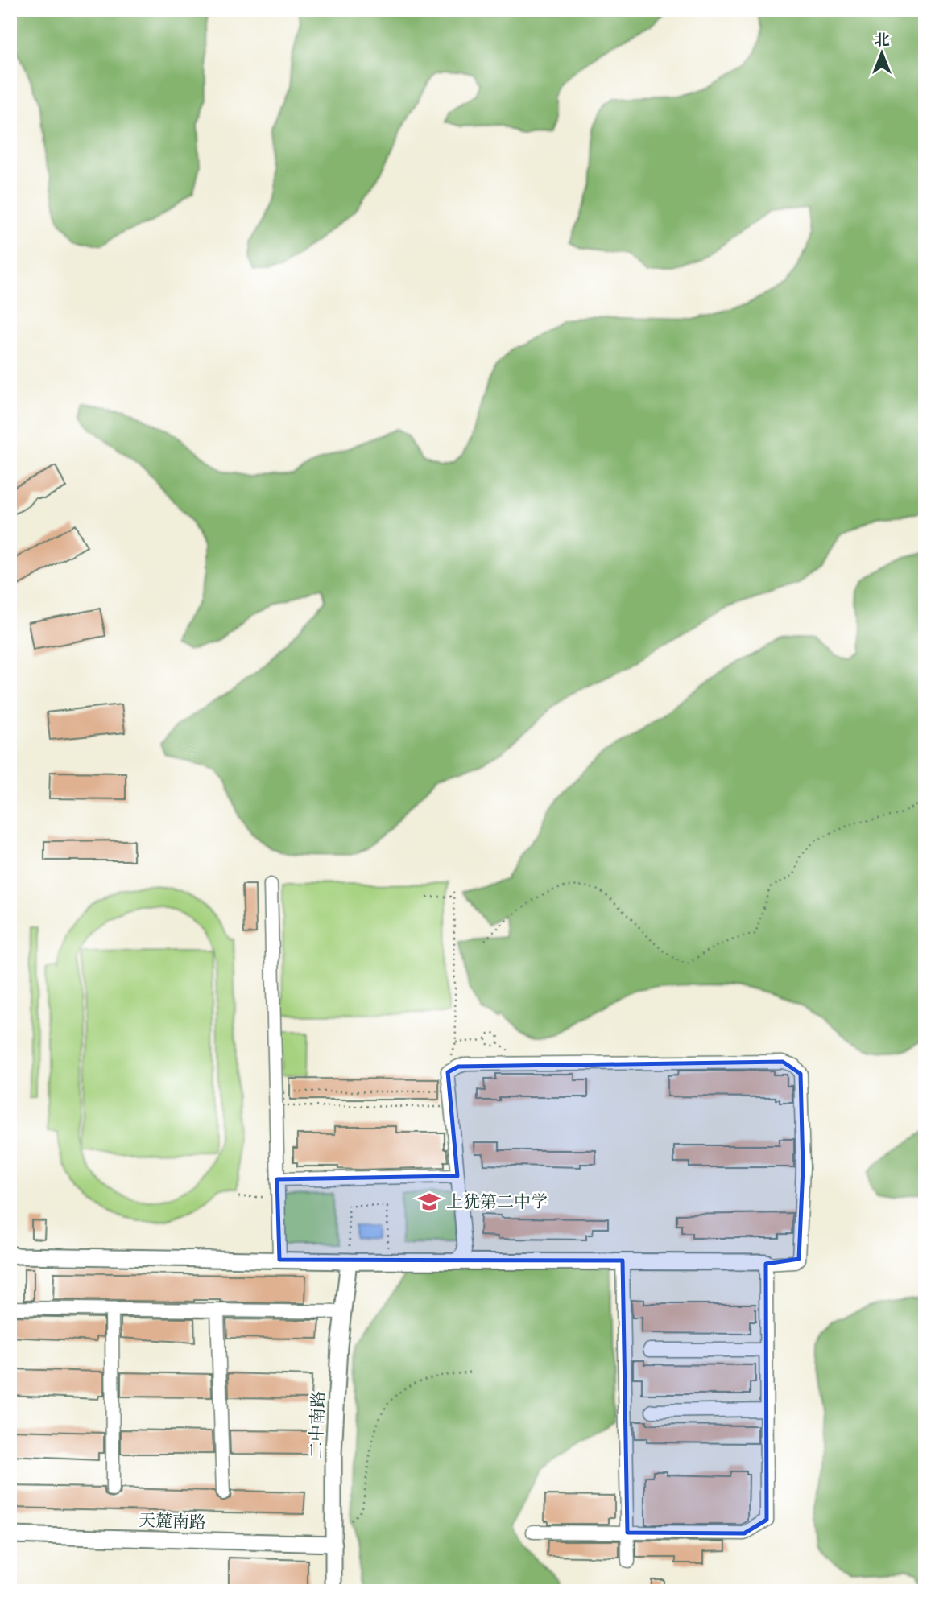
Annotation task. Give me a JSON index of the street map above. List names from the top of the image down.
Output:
{
  "streets": {
    "street": ["二中南路", "天麓南路"]
  },
  "crossings": [
    ["二中南路", "天麓南路"]
  ],
  "places": {
    "school or university": ["上犹第二中学"]
  },
  "north": "top"
}
